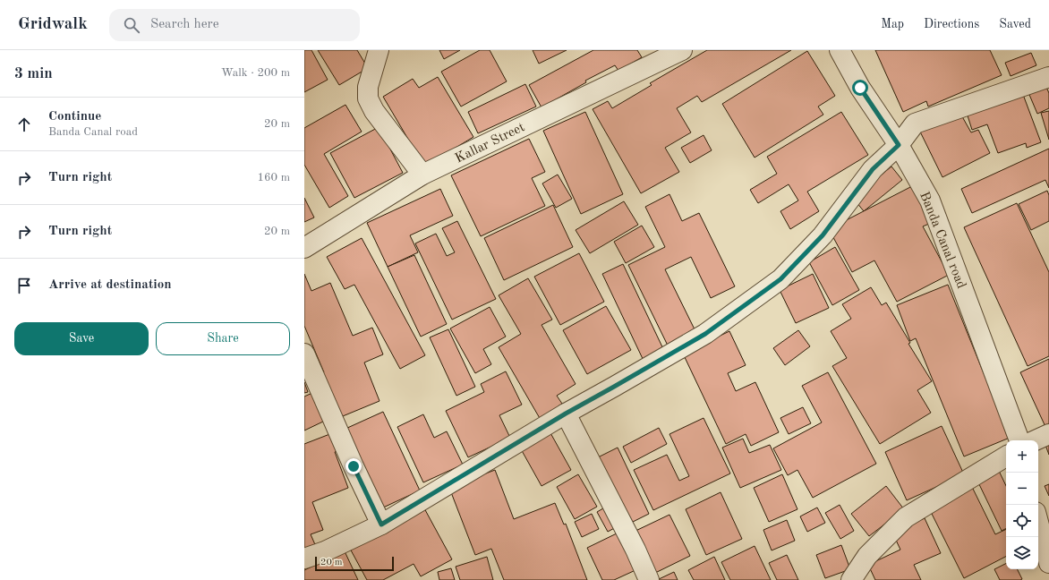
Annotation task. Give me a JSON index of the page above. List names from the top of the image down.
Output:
{
  "streets": {
    "street": ["Kallar Street", "Banda Canal road"]
  },
  "scale_bar": "20 m",
  "page": {
    "header": "Gridwalk",
    "search": "Search here",
    "nav": ["Map", "Directions", "Saved"],
    "heading": ["3 min", "Walk · 200 m"],
    "list": [
      ["Continue", "Banda Canal road", "20 m"],
      ["Turn right", "160 m"],
      ["Turn right", "20 m"],
      "Arrive at destination"
    ],
    "buttons": ["Save", "Share"],
    "map_buttons": ["+", "−"],
    "scale": "20 m"
  }
}
